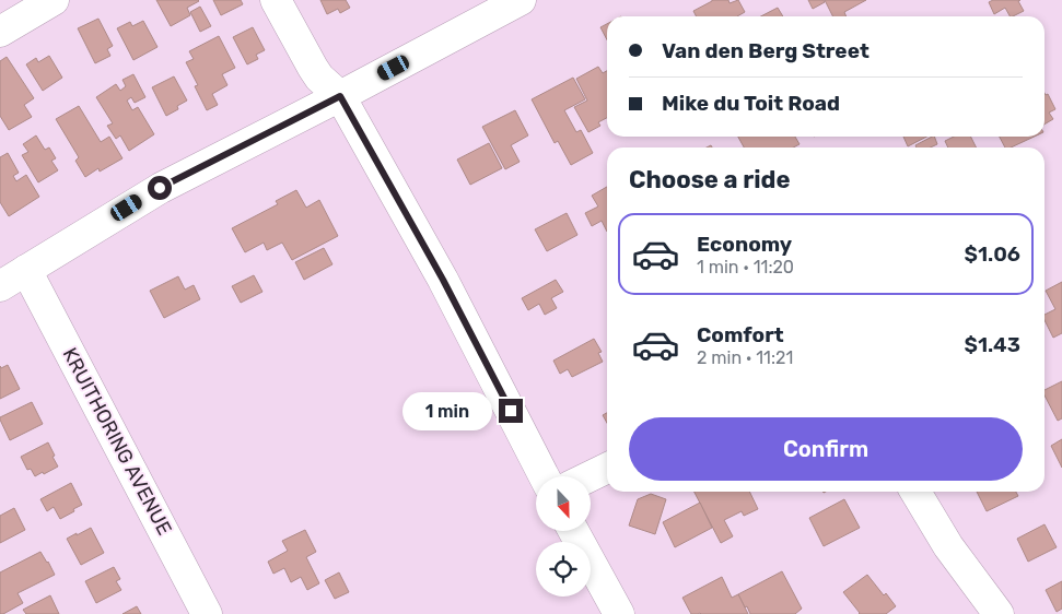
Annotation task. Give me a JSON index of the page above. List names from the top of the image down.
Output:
{
  "streets": {
    "street": ["KRUITHORING AVENUE"]
  },
  "north": "bottom",
  "page": {
    "banner": ["Van den Berg Street", "Mike du Toit Road"],
    "heading": "Choose a ride",
    "list": [
      {
        "name": "Economy",
        "note": "1 min · 11:20",
        "value": "$1.06"
      },
      {
        "name": "Comfort",
        "note": "2 min · 11:21",
        "value": "$1.43"
      }
    ],
    "bubble": "1 min",
    "buttons": "Confirm"
  }
}
